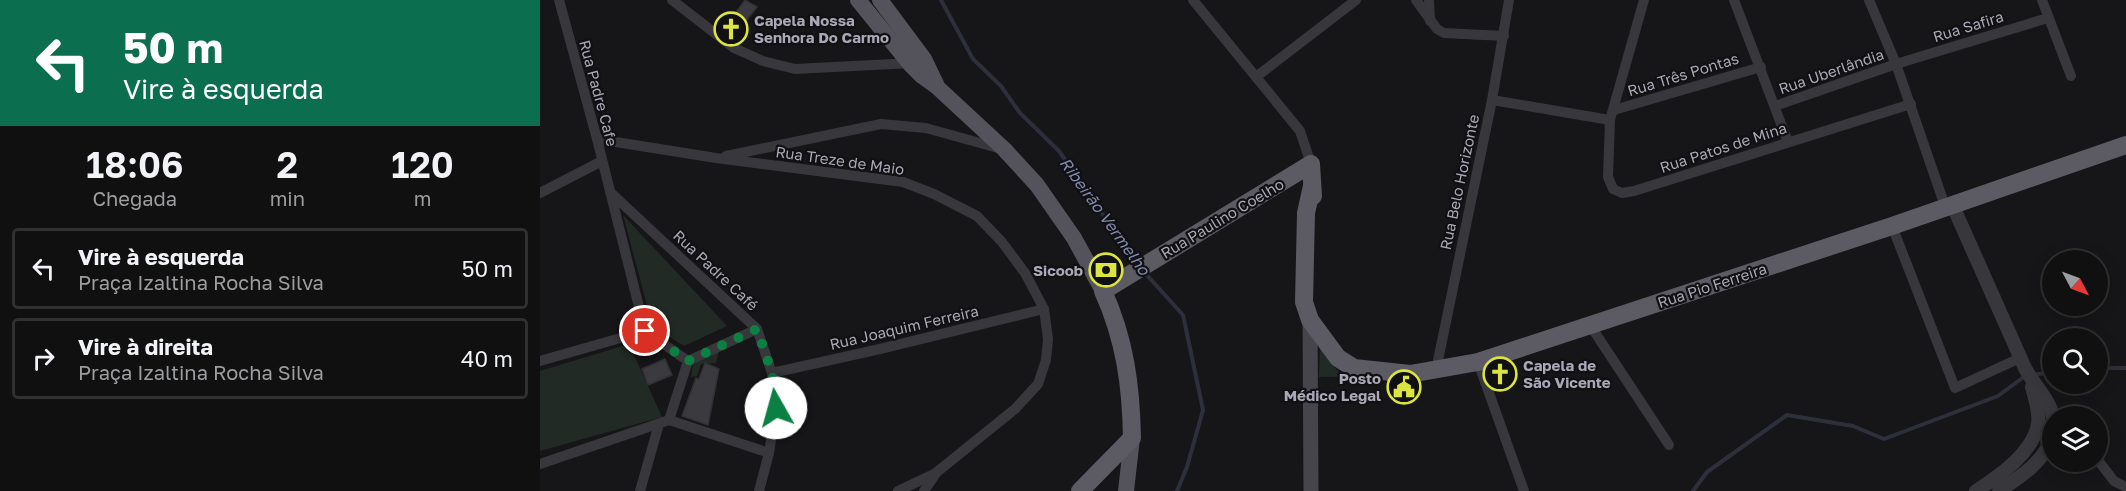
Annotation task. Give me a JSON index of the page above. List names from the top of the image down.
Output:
{
  "streets": {
    "highway": ["Rua Paulino Coelho", "Rua Pio Ferreira"],
    "street": [
      "Rua Safira",
      "Rua Uberlândia",
      "Rua Três Pontas",
      "Rua Padre Cafe",
      "Rua Patos de Mina",
      "Rua Treze de Maio",
      "Rua Belo Horizonte",
      "Rua Padre Café",
      "Rua Joaquim Ferreira"
    ]
  },
  "crossings": [
    ["Rua Safira", "Rua Uberlândia"],
    ["Rua Três Pontas", "Rua Patos de Mina"],
    ["Rua Padre Cafe", "Rua Treze de Maio"],
    ["Rua Padre Cafe", "Rua Padre Café"],
    ["Rua Treze de Maio", "Rua Joaquim Ferreira"],
    ["Rua Belo Horizonte", "Rua Pio Ferreira"],
    ["Rua Padre Café", "Rua Joaquim Ferreira"]
  ],
  "water": ["Ribeirão Vermelho"],
  "places": {
    "church": ["Capela Nossa Senhora Do Carmo", "Capela de São Vicente"],
    "bank": ["Sicoob"],
    "public building": ["Posto Médico Legal"]
  },
  "north": "bottom right",
  "page": {
    "turn": ["50 m", "Vire à esquerda"],
    "eta": [
      "18:06",
      "Chegada",
      "2",
      "min",
      "120",
      "m"
    ],
    "list": [
      {
        "name": "Vire à esquerda",
        "note": "Praça Izaltina Rocha Silva",
        "value": "50 m"
      },
      {
        "name": "Vire à direita",
        "note": "Praça Izaltina Rocha Silva",
        "value": "40 m"
      }
    ]
  }
}
